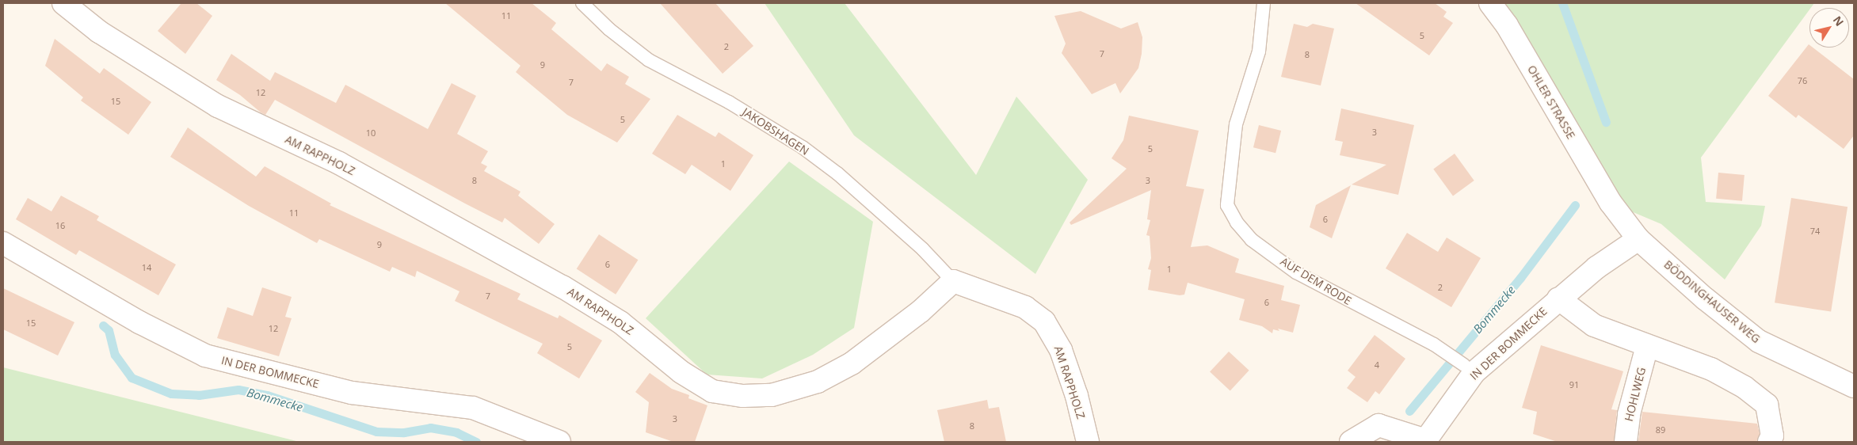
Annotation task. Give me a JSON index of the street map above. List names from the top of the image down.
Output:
{
  "streets": {
    "street": [
      "OHLER STRASSE",
      "AM RAPPHOLZ",
      "BÖDDINGHAUSER WEG",
      "IN DER BOMMECKE",
      "HOHLWEG"
    ],
    "lane": ["JAKOBSHAGEN", "AUF DEM RODE"]
  },
  "crossings": [
    ["OHLER STRASSE", "BÖDDINGHAUSER WEG"],
    ["JAKOBSHAGEN", "AM RAPPHOLZ"],
    ["AUF DEM RODE", "IN DER BOMMECKE"],
    ["BÖDDINGHAUSER WEG", "IN DER BOMMECKE"]
  ],
  "water": ["Bommecke"],
  "house_numbers": [
    "11",
    "5",
    "2",
    "7",
    "8",
    "9",
    "76",
    "7",
    "12",
    "15",
    "5",
    "3",
    "10",
    "5",
    "1",
    "8",
    "3",
    "11",
    "6",
    "16",
    "74",
    "9",
    "6",
    "14",
    "1",
    "2",
    "7",
    "6",
    "15",
    "12",
    "5",
    "4",
    "91",
    "3",
    "8",
    "89"
  ],
  "north": "top right"
}
